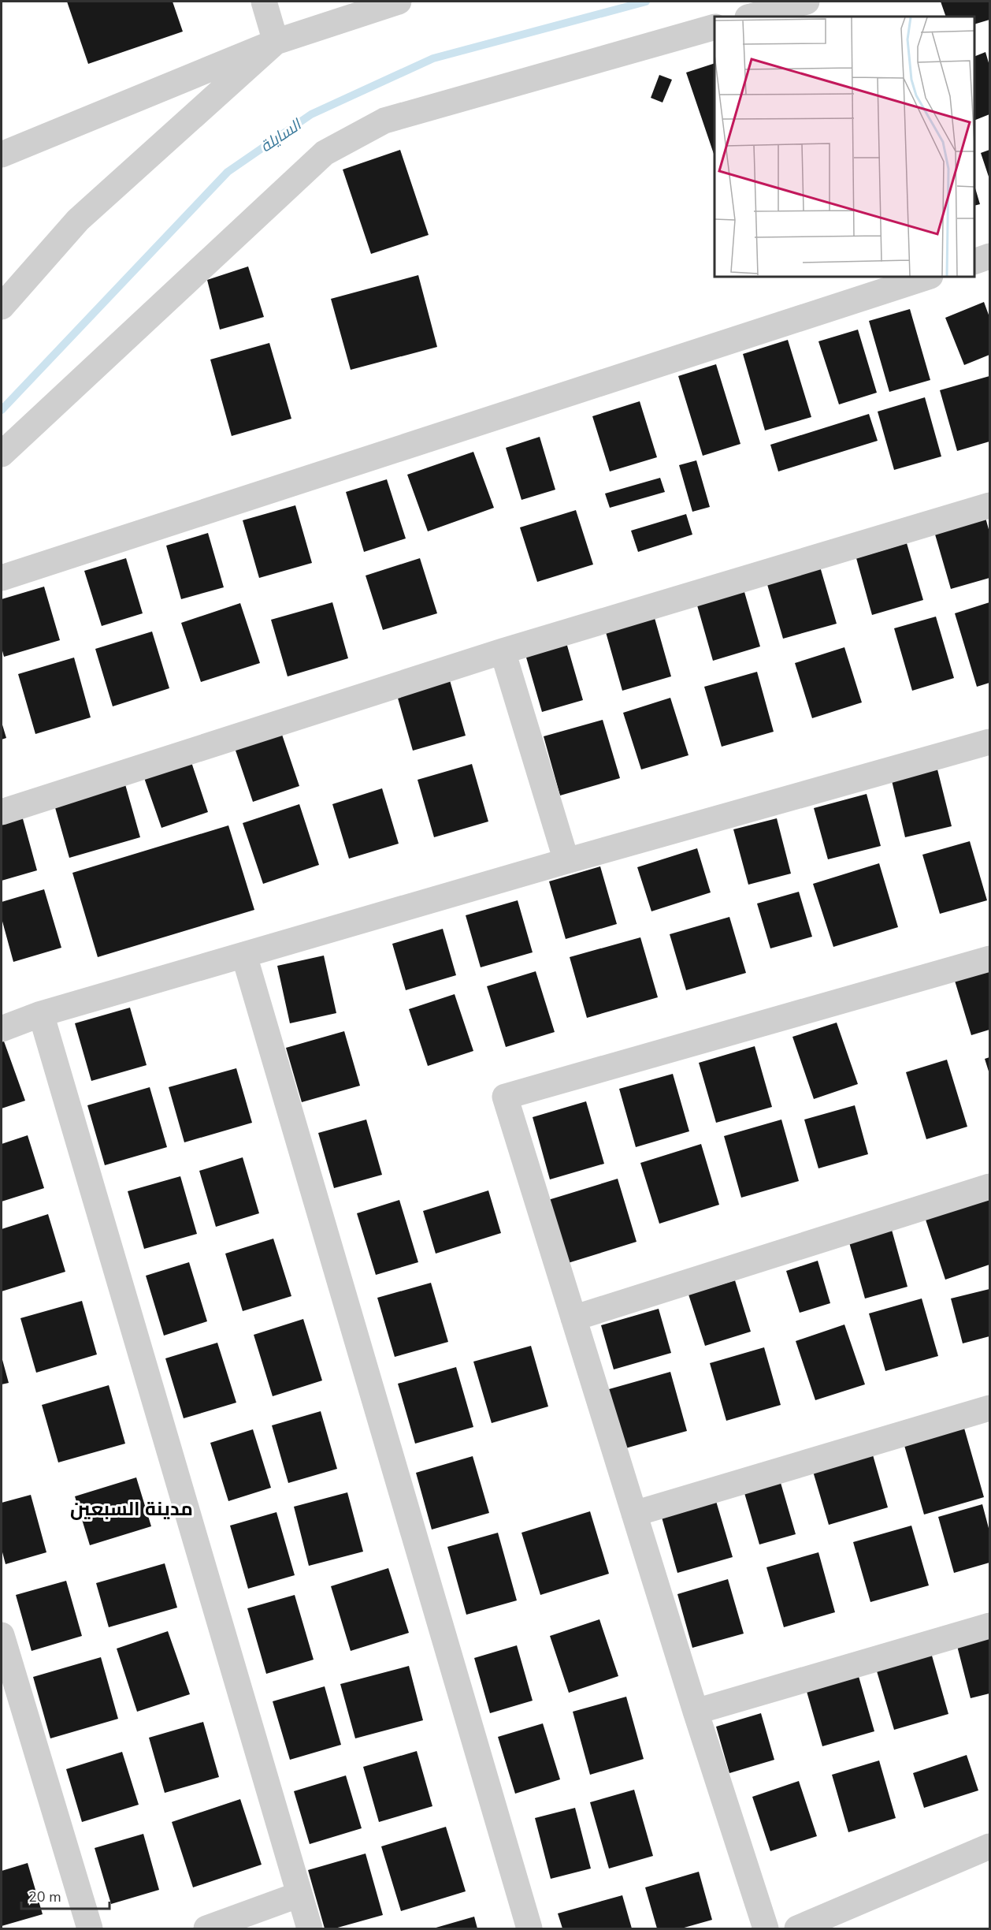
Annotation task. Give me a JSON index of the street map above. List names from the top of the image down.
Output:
{
  "districts": ["مدينة السبعين"],
  "water": ["السايلة"],
  "scale_bar": "20 m"
}
